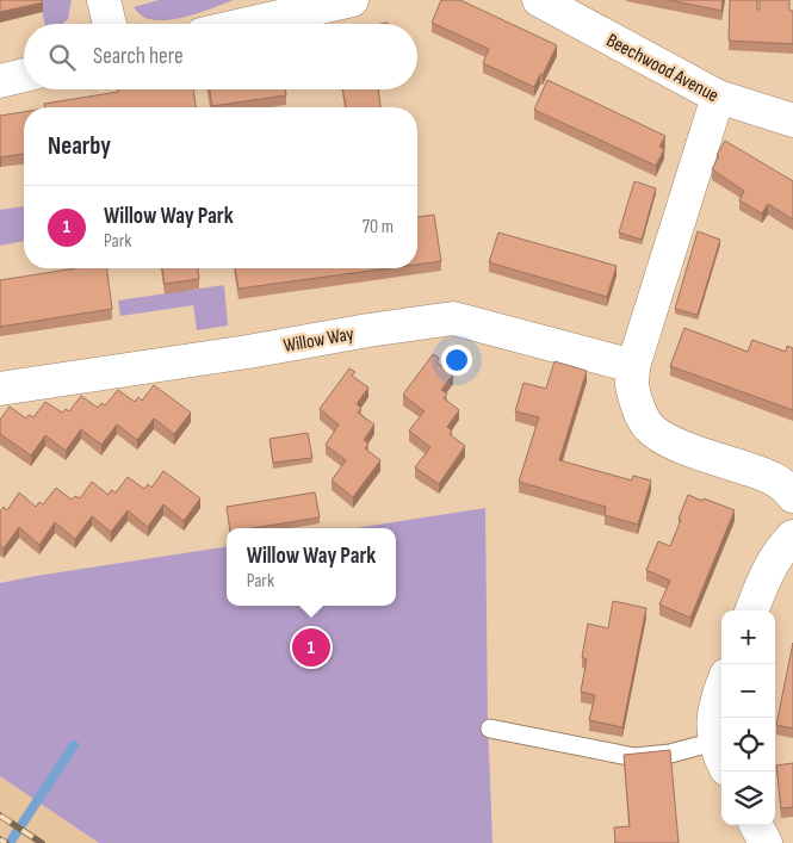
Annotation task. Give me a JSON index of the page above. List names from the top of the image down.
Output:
{
  "streets": {
    "street": ["Beechwood Avenue", "Willow Way"]
  },
  "page": {
    "search": "Search here",
    "heading": "Nearby",
    "list": [
      {
        "mark": "1",
        "name": "Willow Way Park",
        "note": "Park",
        "value": "70 m"
      }
    ],
    "popup": ["Willow Way Park", "Park"],
    "map_buttons": ["+", "−"],
    "pins": "1"
  }
}
